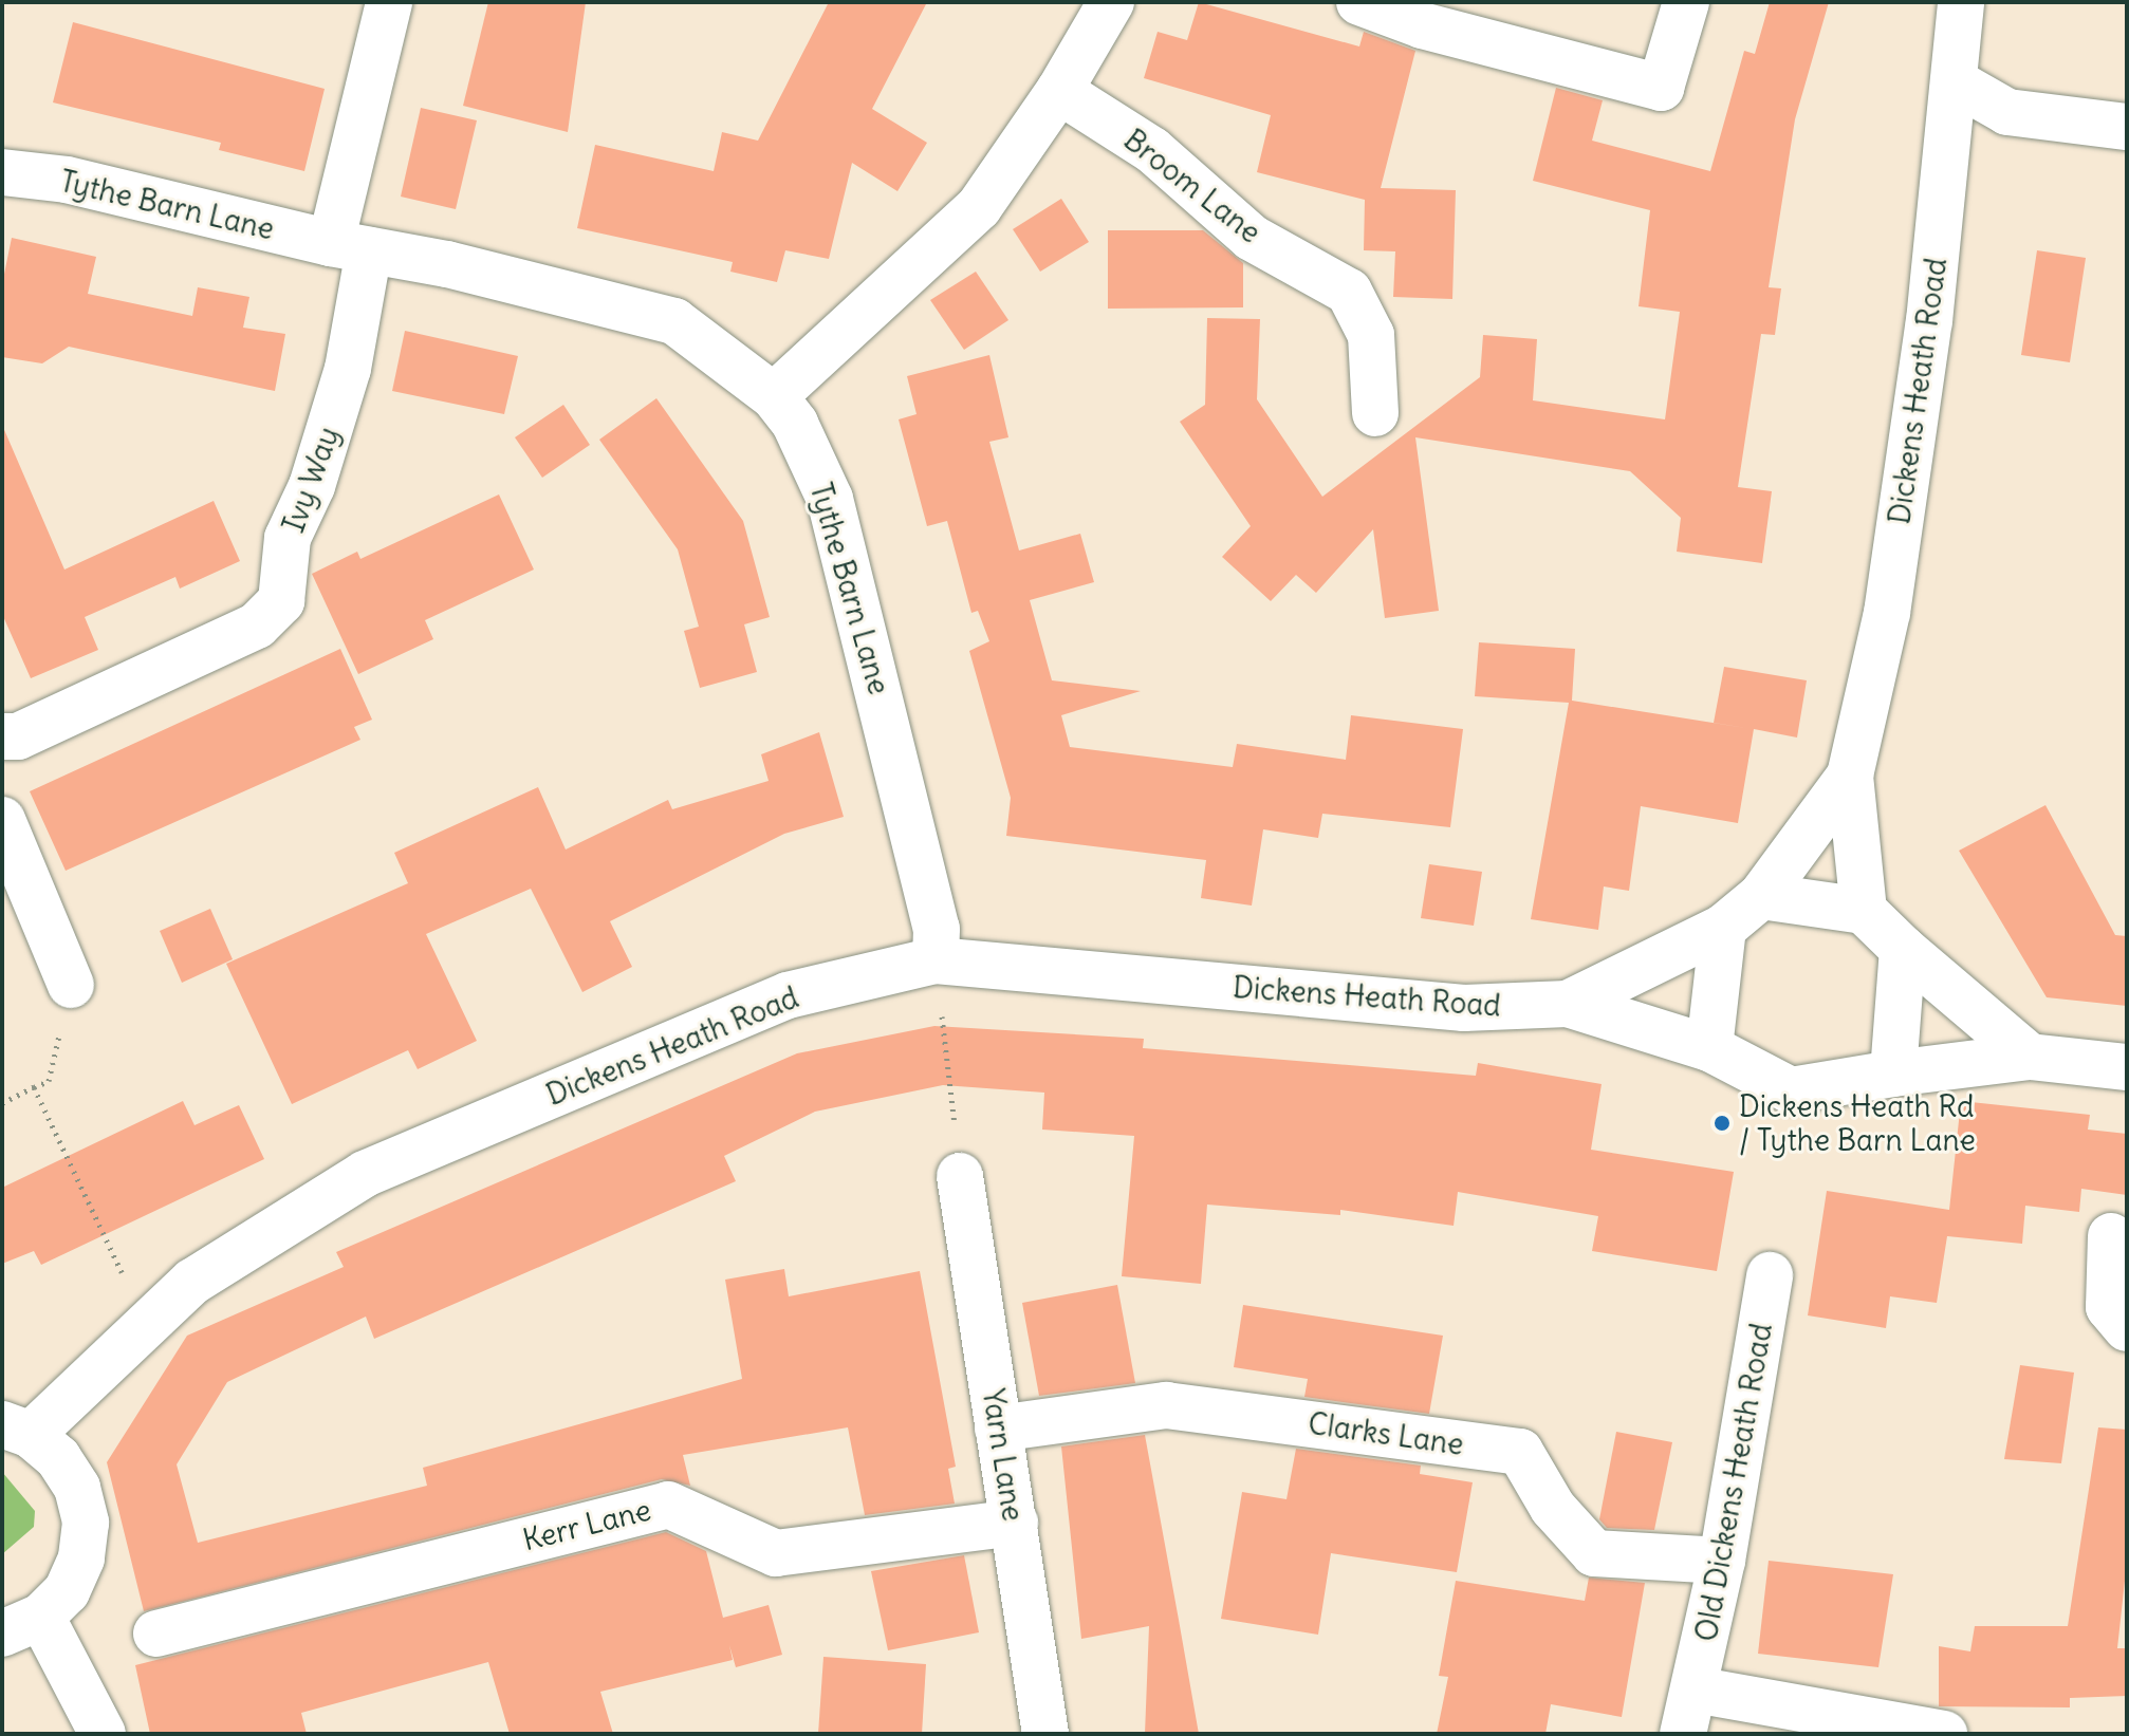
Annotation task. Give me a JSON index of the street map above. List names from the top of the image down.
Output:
{
  "streets": {
    "street": [
      "Broom Lane",
      "Tythe Barn Lane",
      "Dickens Heath Road",
      "Ivy Way",
      "Clarks Lane",
      "Yarn Lane",
      "Old Dickens Heath Road",
      "Kerr Lane"
    ]
  },
  "crossings": [
    ["Tythe Barn Lane", "Dickens Heath Road"],
    ["Tythe Barn Lane", "Ivy Way"],
    ["Clarks Lane", "Yarn Lane"],
    ["Clarks Lane", "Old Dickens Heath Road"],
    ["Yarn Lane", "Kerr Lane"]
  ],
  "places": ["Dickens Heath Rd / Tythe Barn Lane"]
}
